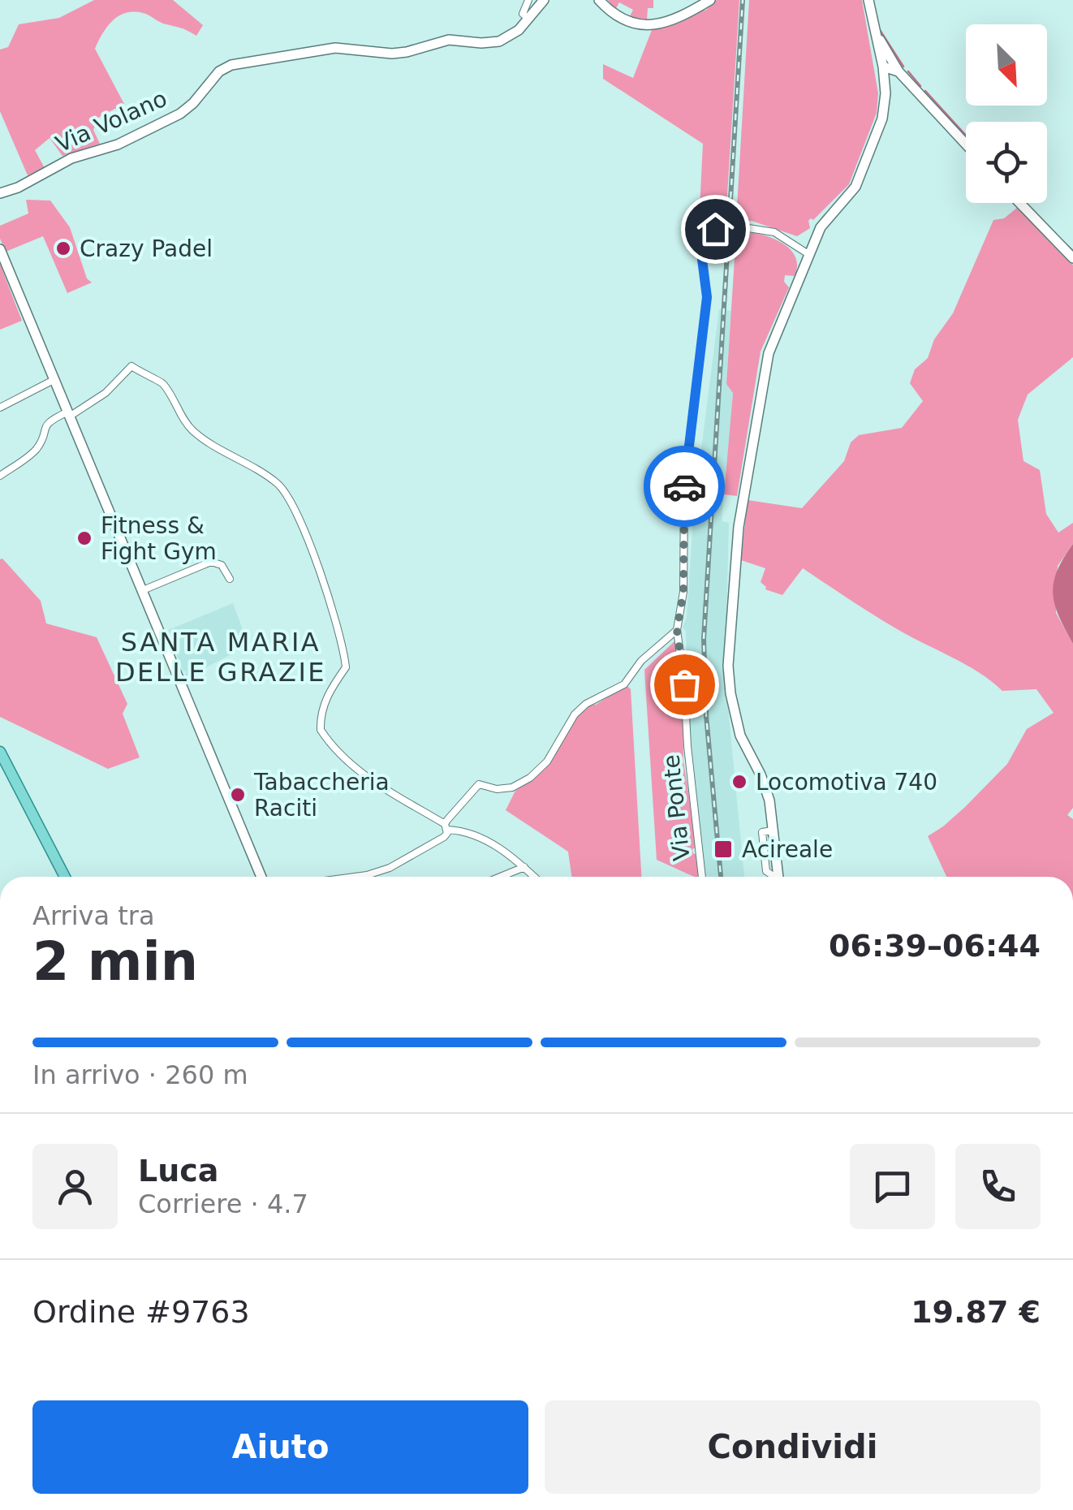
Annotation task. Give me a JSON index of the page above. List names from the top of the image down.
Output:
{
  "streets": {
    "street": ["Via Volano", "Via Ponte"]
  },
  "districts": ["SANTA MARIA DELLE GRAZIE"],
  "places": {
    "other": [
      "Crazy Padel",
      "Fitness & Fight Gym",
      "Locomotiva 740",
      "Tabaccheria Raciti"
    ],
    "transit": ["Acireale"]
  },
  "north": "bottom right",
  "page": {
    "heading": ["2 min", "Arriva tra", "06:39–06:44"],
    "panel": [
      "Luca",
      "Corriere · 4.7",
      "Ordine #9763",
      "19.87 €"
    ],
    "bar": "In arrivo · 260 m",
    "buttons": ["Aiuto", "Condividi"]
  }
}
